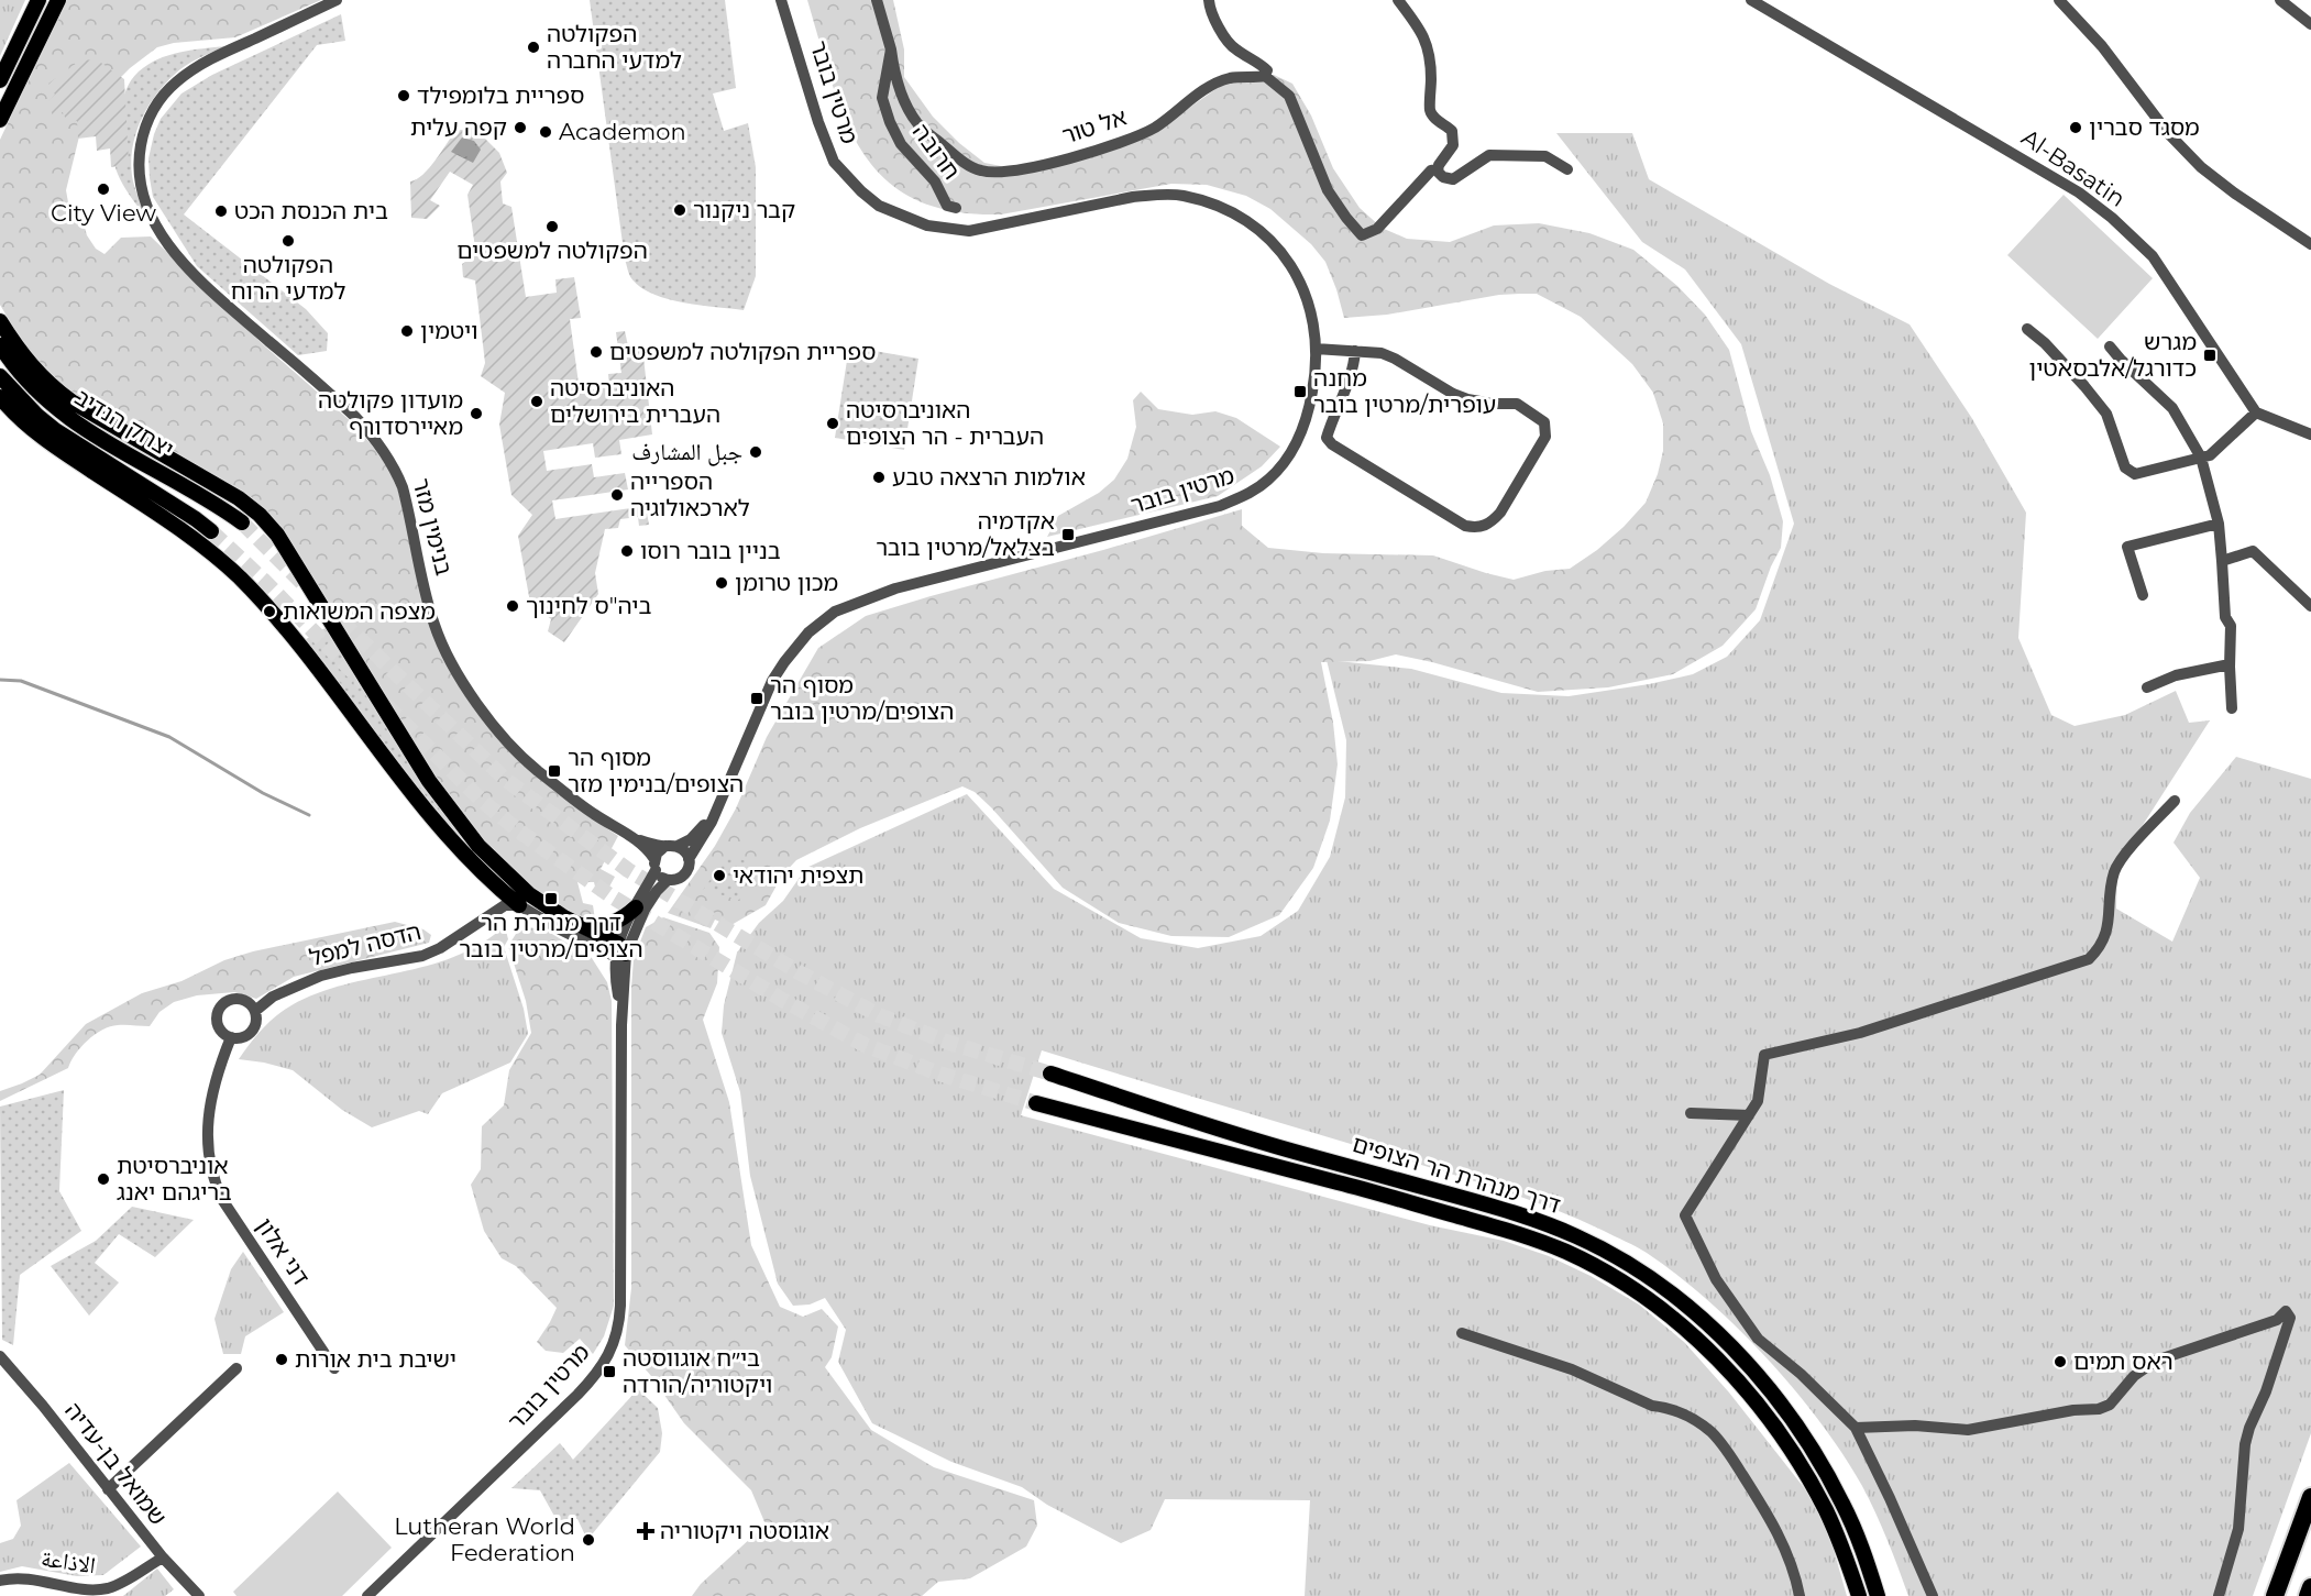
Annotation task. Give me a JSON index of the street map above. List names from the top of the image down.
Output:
{
  "streets": {
    "main road": ["יצחק הנדיב", "דרך מנהרת הר הצופים"],
    "street": [
      "מרטין בובר",
      "אל טור",
      "חרובה",
      "Al-Basatin",
      "בנימין מזר",
      "הדסה למפל",
      "דני אלון",
      "שמואל בן-עדיה",
      "الاذاعة"
    ]
  },
  "crossings": [
    ["מרטין בובר", "בנימין מזר"],
    ["אל טור", "חרובה"],
    ["הדסה למפל", "דני אלון"],
    ["שמואל בן-עדיה", "الاذاعة"]
  ],
  "places": {
    "other": [
      "הפקולטה למדעי החברה",
      "ספריית בלומפילד",
      "קפה עלית",
      "מסגד סברין",
      "Academon",
      "City View",
      "קבר ניקנור",
      "בית הכנסת הכט",
      "הפקולטה למשפטים",
      "הפקולטה למדעי הרוח",
      "ויטמין",
      "ספריית הפקולטה למשפטים",
      "האוניברסיטה העברית בירושלים",
      "מועדון פקולטה מאיירסדורף",
      "האוניברסיטה העברית - הר הצופים",
      "جبل المشارف",
      "אולמות הרצאה טבע",
      "הספרייה לארכאולוגיה",
      "בניין בובר רוסו",
      "מכון טרומן",
      "ביה\"ס לחינוך",
      "מצפה המשואות",
      "תצפית יהודאי",
      "אוניברסיטת בריגהם יאנג",
      "ישיבת בית אורות",
      "ראס תמים",
      "Lutheran World Federation"
    ],
    "transit": [
      "מגרש כדורגל/אלבסאטין",
      "מחנה עופרית/מרטין בובר",
      "אקדמיה בצלאל/מרטין בובר",
      "מסוף הר הצופים/מרטין בובר",
      "מסוף הר הצופים/בנימין מזר",
      "דרך מנהרת הר הצופים/מרטין בובר",
      "בי״ח אוגווסטה ויקטוריה/הורדה"
    ],
    "health": ["אוגוסטה ויקטוריה"]
  }
}
